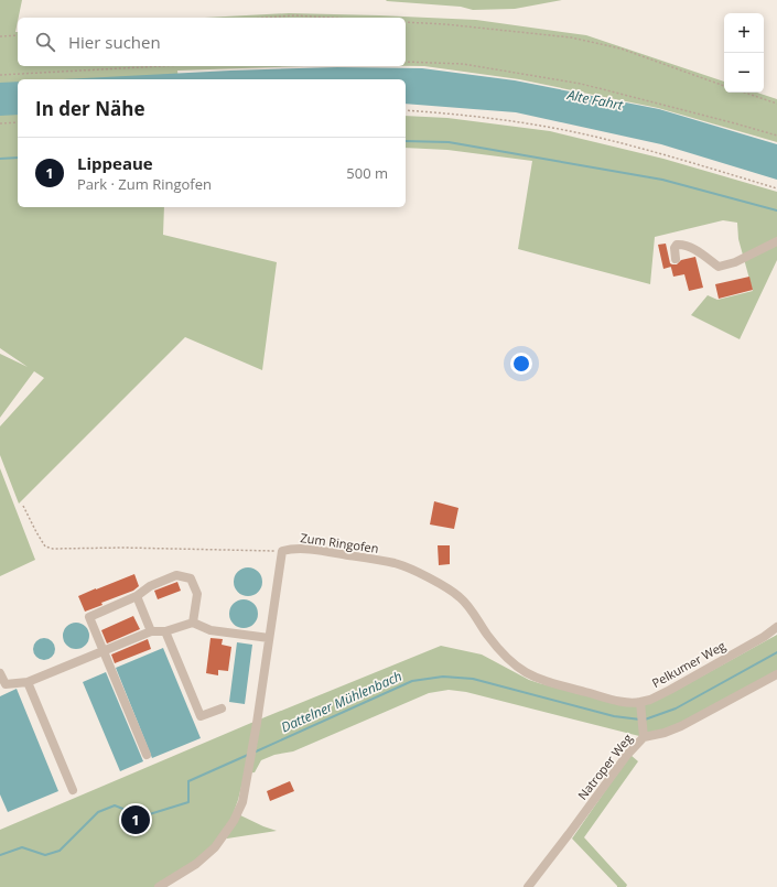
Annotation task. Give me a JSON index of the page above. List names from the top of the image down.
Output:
{
  "streets": {
    "street": ["Zum Ringofen", "Pelkumer Weg", "Natroper Weg"]
  },
  "crossings": [
    ["Zum Ringofen", "Pelkumer Weg"]
  ],
  "water": ["Alte Fahrt", "Dattelner Mühlenbach"],
  "page": {
    "map_buttons": ["+", "−"],
    "search": "Hier suchen",
    "heading": "In der Nähe",
    "list": [
      {
        "mark": "1",
        "name": "Lippeaue",
        "note": "Park · Zum Ringofen",
        "value": "500 m"
      }
    ],
    "pins": "1"
  }
}
